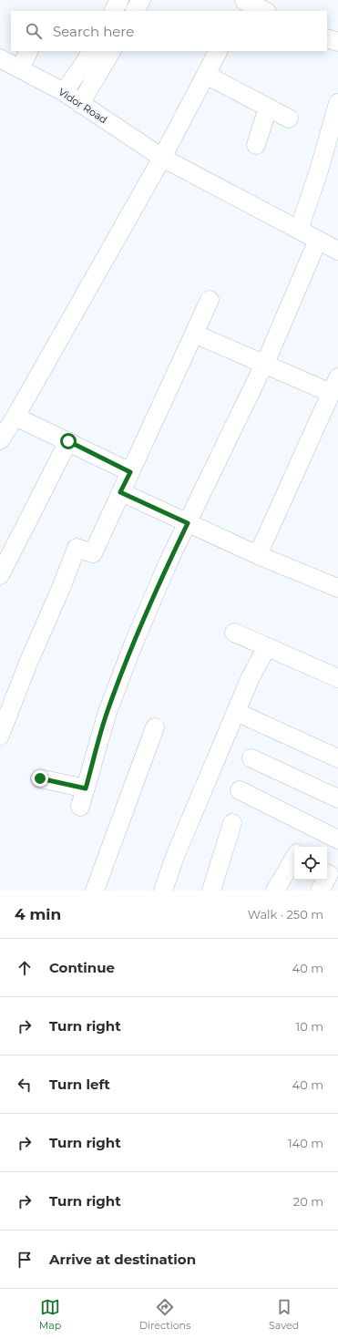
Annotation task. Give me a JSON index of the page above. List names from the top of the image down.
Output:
{
  "streets": {
    "street": ["Vidor Road"]
  },
  "page": {
    "search": "Search here",
    "heading": ["4 min", "Walk · 250 m"],
    "list": [
      ["Continue", "40 m"],
      ["Turn right", "10 m"],
      ["Turn left", "40 m"],
      ["Turn right", "140 m"],
      ["Turn right", "20 m"],
      "Arrive at destination"
    ],
    "nav": ["Map", "Directions", "Saved"]
  }
}
